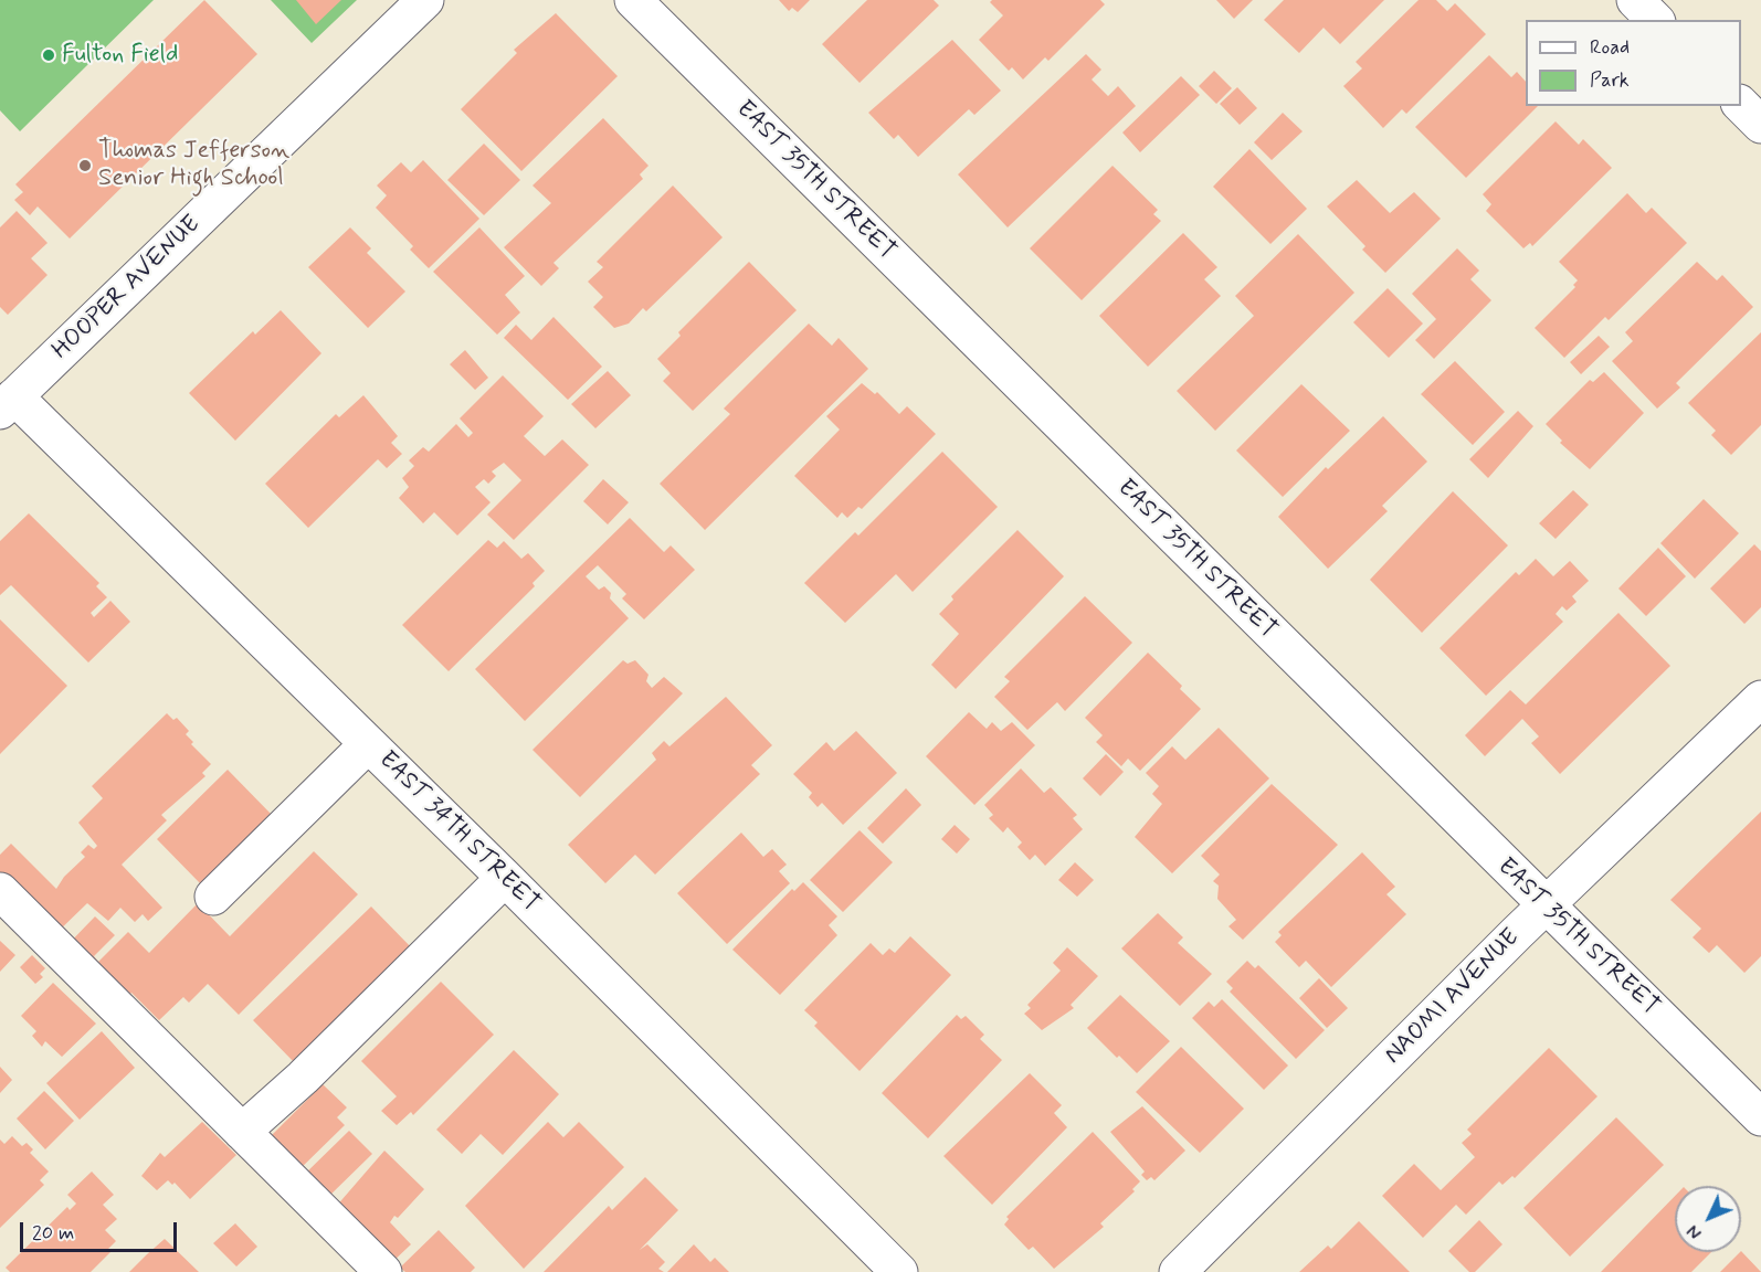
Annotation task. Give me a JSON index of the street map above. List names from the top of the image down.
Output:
{
  "streets": {
    "street": [
      "EAST 35TH STREET",
      "HOOPER AVENUE",
      "EAST 34TH STREET",
      "NAOMI AVENUE"
    ]
  },
  "crossings": [
    ["EAST 35TH STREET", "NAOMI AVENUE"],
    ["HOOPER AVENUE", "EAST 34TH STREET"]
  ],
  "places": ["Fulton Field", "Thomas Jefferson Senior High School"],
  "legend": ["Road", "Park"],
  "scale_bar": "20 m",
  "north": "bottom left"
}
